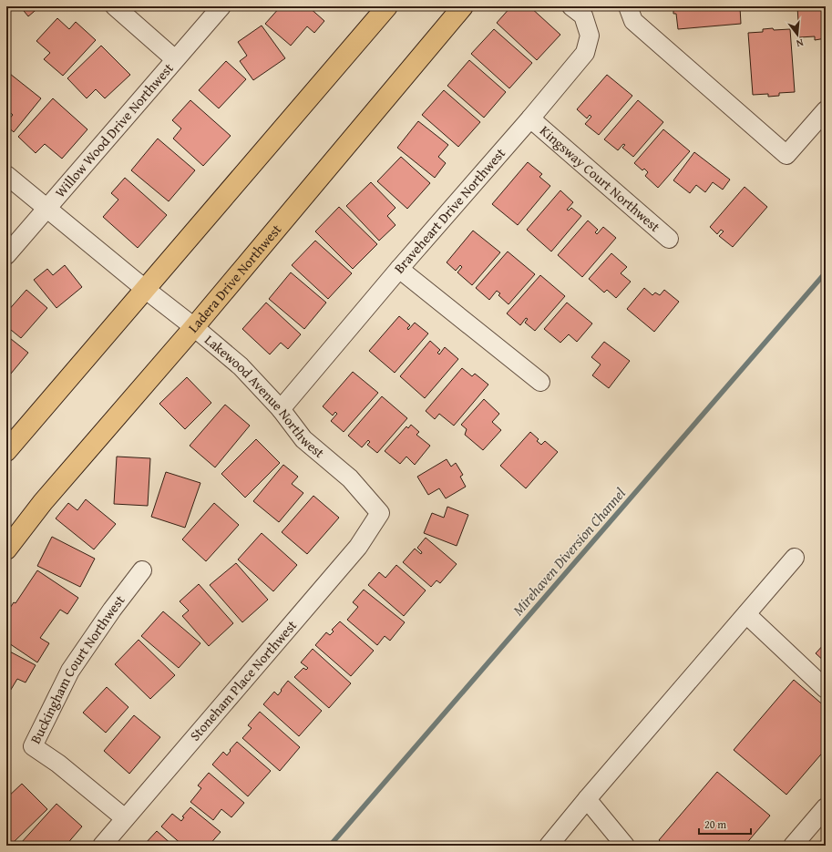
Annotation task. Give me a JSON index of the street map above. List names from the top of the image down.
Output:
{
  "streets": {
    "main road": ["Ladera Drive Northwest"],
    "street": [
      "Willow Wood Drive Northwest",
      "Kingsway Court Northwest",
      "Braveheart Drive Northwest",
      "Lakewood Avenue Northwest",
      "Buckingham Court Northwest",
      "Stoneham Place Northwest"
    ]
  },
  "crossings": [
    ["Willow Wood Drive Northwest", "Lakewood Avenue Northwest"],
    ["Kingsway Court Northwest", "Braveheart Drive Northwest"],
    ["Braveheart Drive Northwest", "Lakewood Avenue Northwest"],
    ["Ladera Drive Northwest", "Lakewood Avenue Northwest"],
    ["Lakewood Avenue Northwest", "Stoneham Place Northwest"],
    ["Buckingham Court Northwest", "Stoneham Place Northwest"]
  ],
  "water": ["Mirehaven Diversion Channel"],
  "scale_bar": "20 m",
  "north": "bottom"
}
